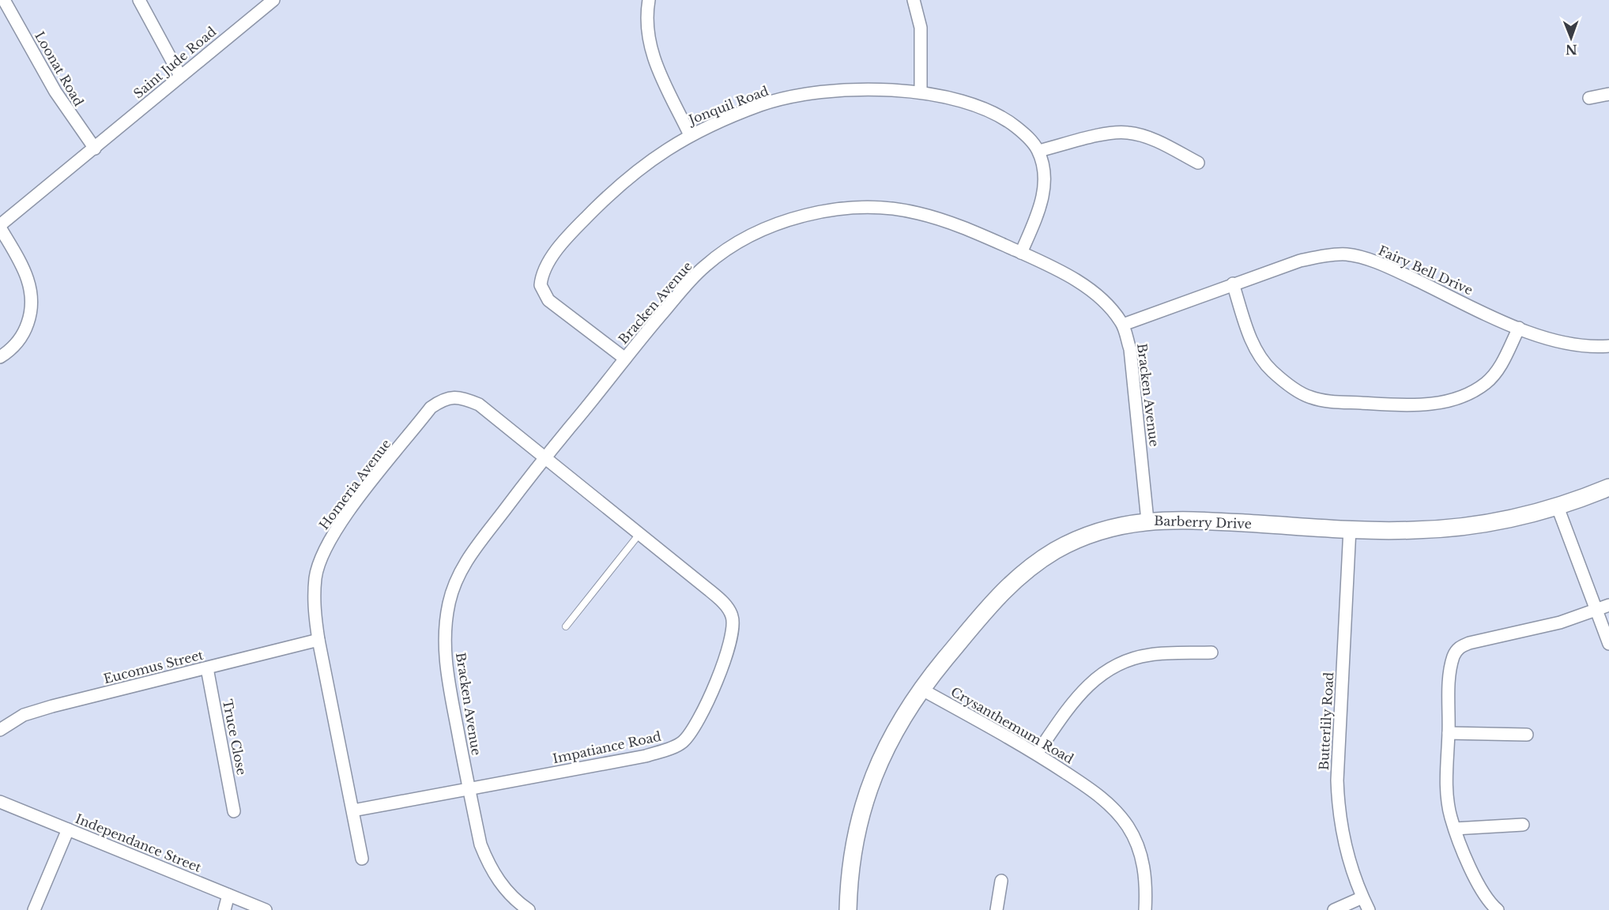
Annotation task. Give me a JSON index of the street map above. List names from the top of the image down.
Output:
{
  "streets": {
    "street": [
      "Saint Jude Road",
      "Loonat Road",
      "Jonquil Road",
      "Fairy Bell Drive",
      "Bracken Avenue",
      "Homeria Avenue",
      "Barberry Drive",
      "Eucomus Street",
      "Butterlily Road",
      "Crysanthemum Road",
      "Truce Close",
      "Impatiance Road",
      "Independance Street"
    ]
  },
  "crossings": [
    ["Saint Jude Road", "Loonat Road"],
    ["Jonquil Road", "Bracken Avenue"],
    ["Fairy Bell Drive", "Bracken Avenue"],
    ["Bracken Avenue", "Homeria Avenue"],
    ["Bracken Avenue", "Barberry Drive"],
    ["Bracken Avenue", "Impatiance Road"],
    ["Homeria Avenue", "Eucomus Street"],
    ["Homeria Avenue", "Impatiance Road"],
    ["Barberry Drive", "Butterlily Road"],
    ["Barberry Drive", "Crysanthemum Road"],
    ["Eucomus Street", "Truce Close"]
  ],
  "north": "bottom"
}
